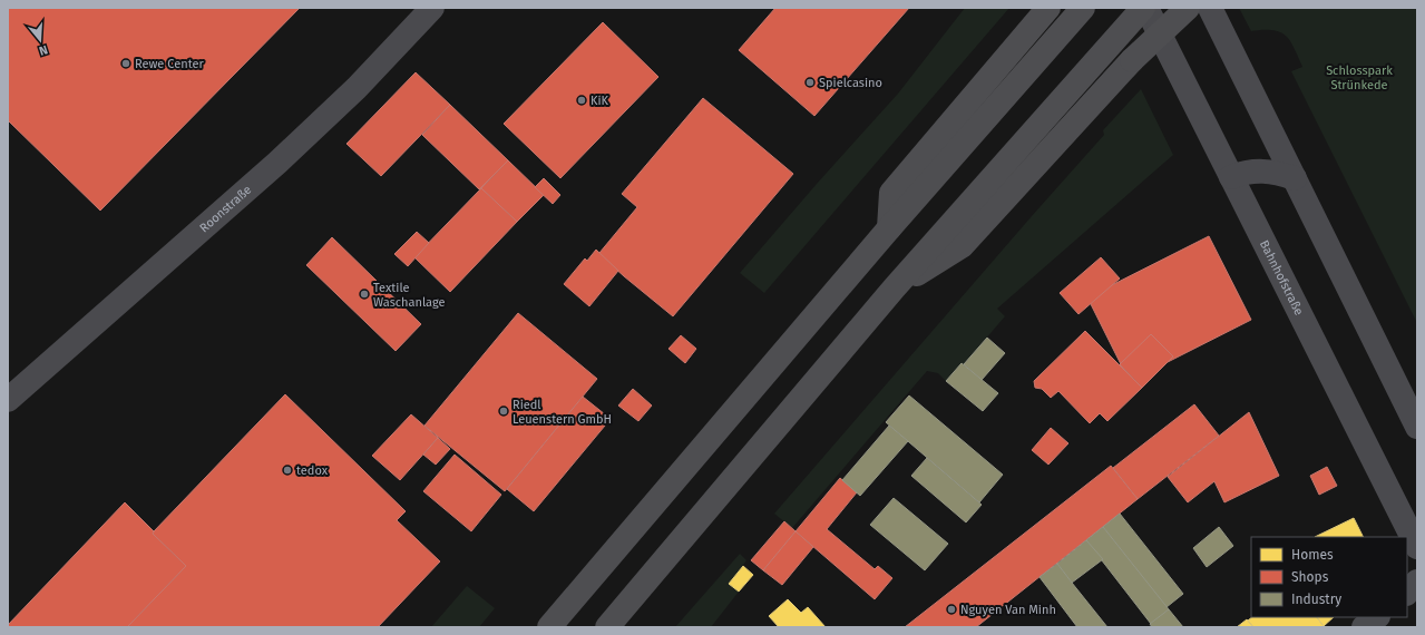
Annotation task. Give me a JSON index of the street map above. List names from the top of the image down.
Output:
{
  "streets": {
    "street": ["Roonstraße", "Bahnhofstraße"]
  },
  "parks": ["Schlosspark Strünkede"],
  "places": [
    "Rewe Center",
    "Spielcasino",
    "KiK",
    "Textile Waschanlage",
    "Riedl Leuenstern GmbH",
    "tedox",
    "Nguyen Van Minh"
  ],
  "legend": ["Homes", "Shops", "Industry"],
  "north": "bottom"
}
